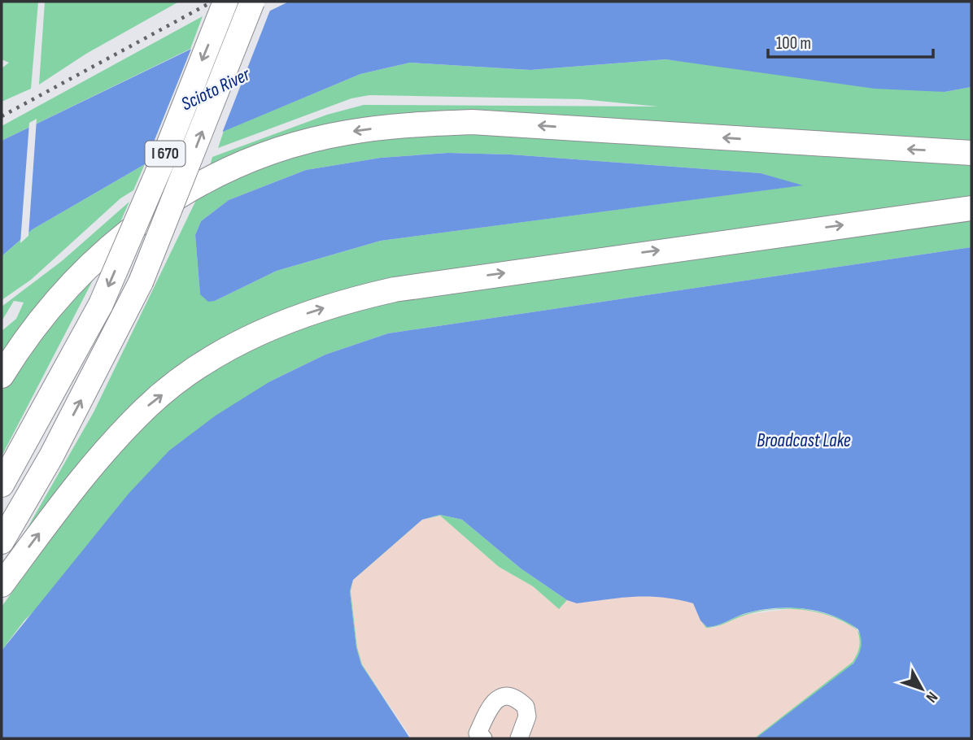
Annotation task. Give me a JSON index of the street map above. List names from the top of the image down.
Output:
{
  "streets": {
    "highway": ["I 670"]
  },
  "water": ["Scioto River", "Broadcast Lake"],
  "scale_bar": "100 m",
  "north": "bottom right"
}
